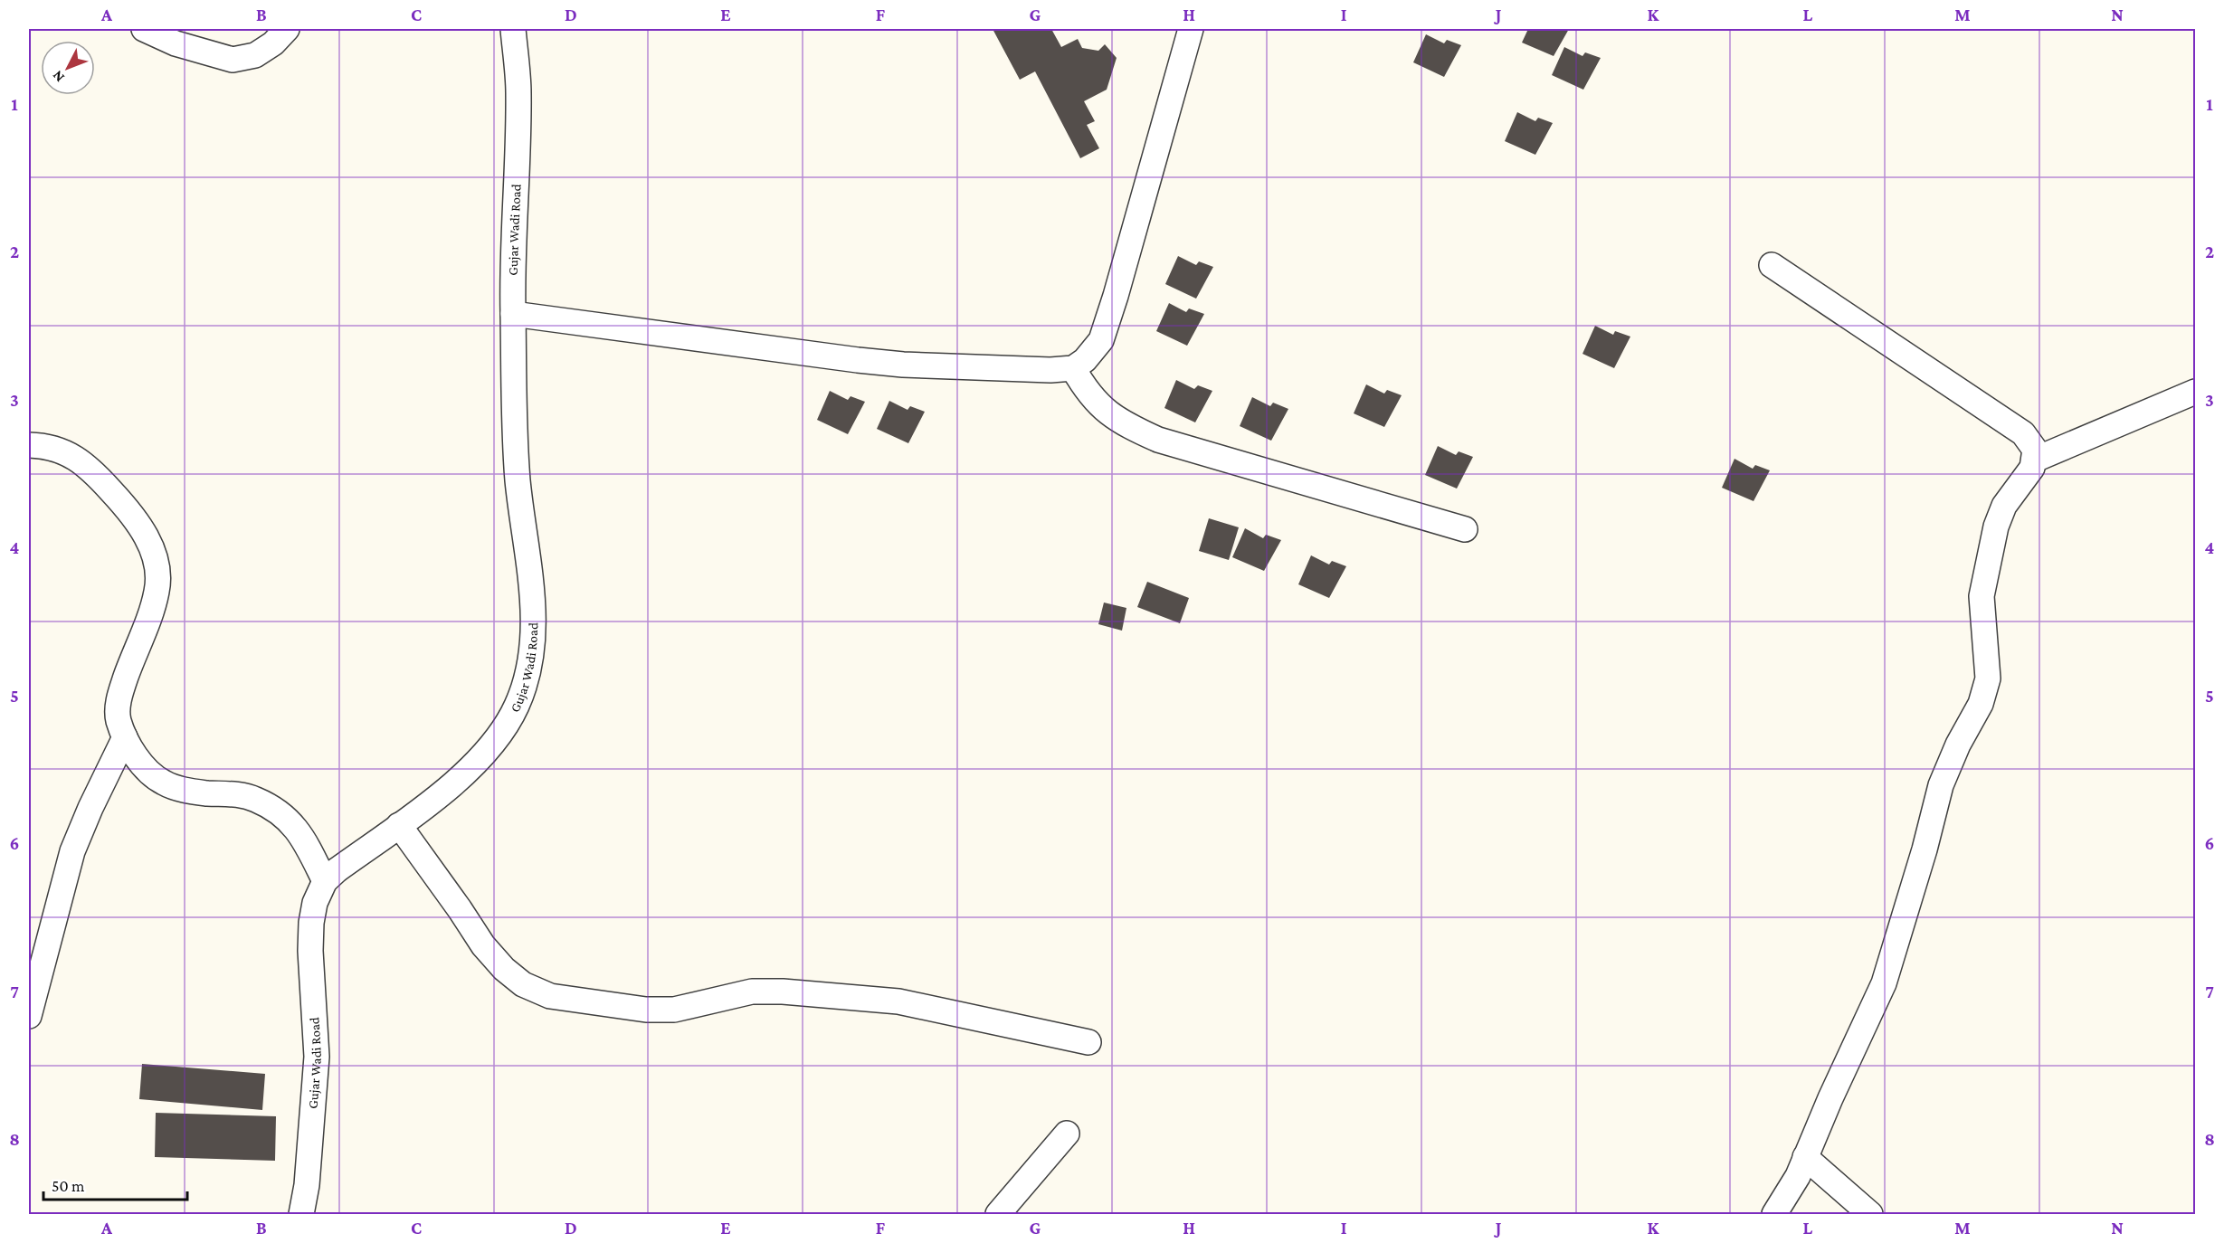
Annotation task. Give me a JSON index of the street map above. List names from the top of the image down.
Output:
{
  "streets": {
    "street": ["Gujar Wadi Road"]
  },
  "scale_bar": "50 m",
  "north": "bottom left",
  "grid": {
    "columns": [
      "A",
      "B",
      "C",
      "D",
      "E",
      "F",
      "G",
      "H",
      "I",
      "J",
      "K",
      "L",
      "M",
      "N"
    ],
    "rows": [
      "1",
      "2",
      "3",
      "4",
      "5",
      "6",
      "7",
      "8"
    ]
  }
}
